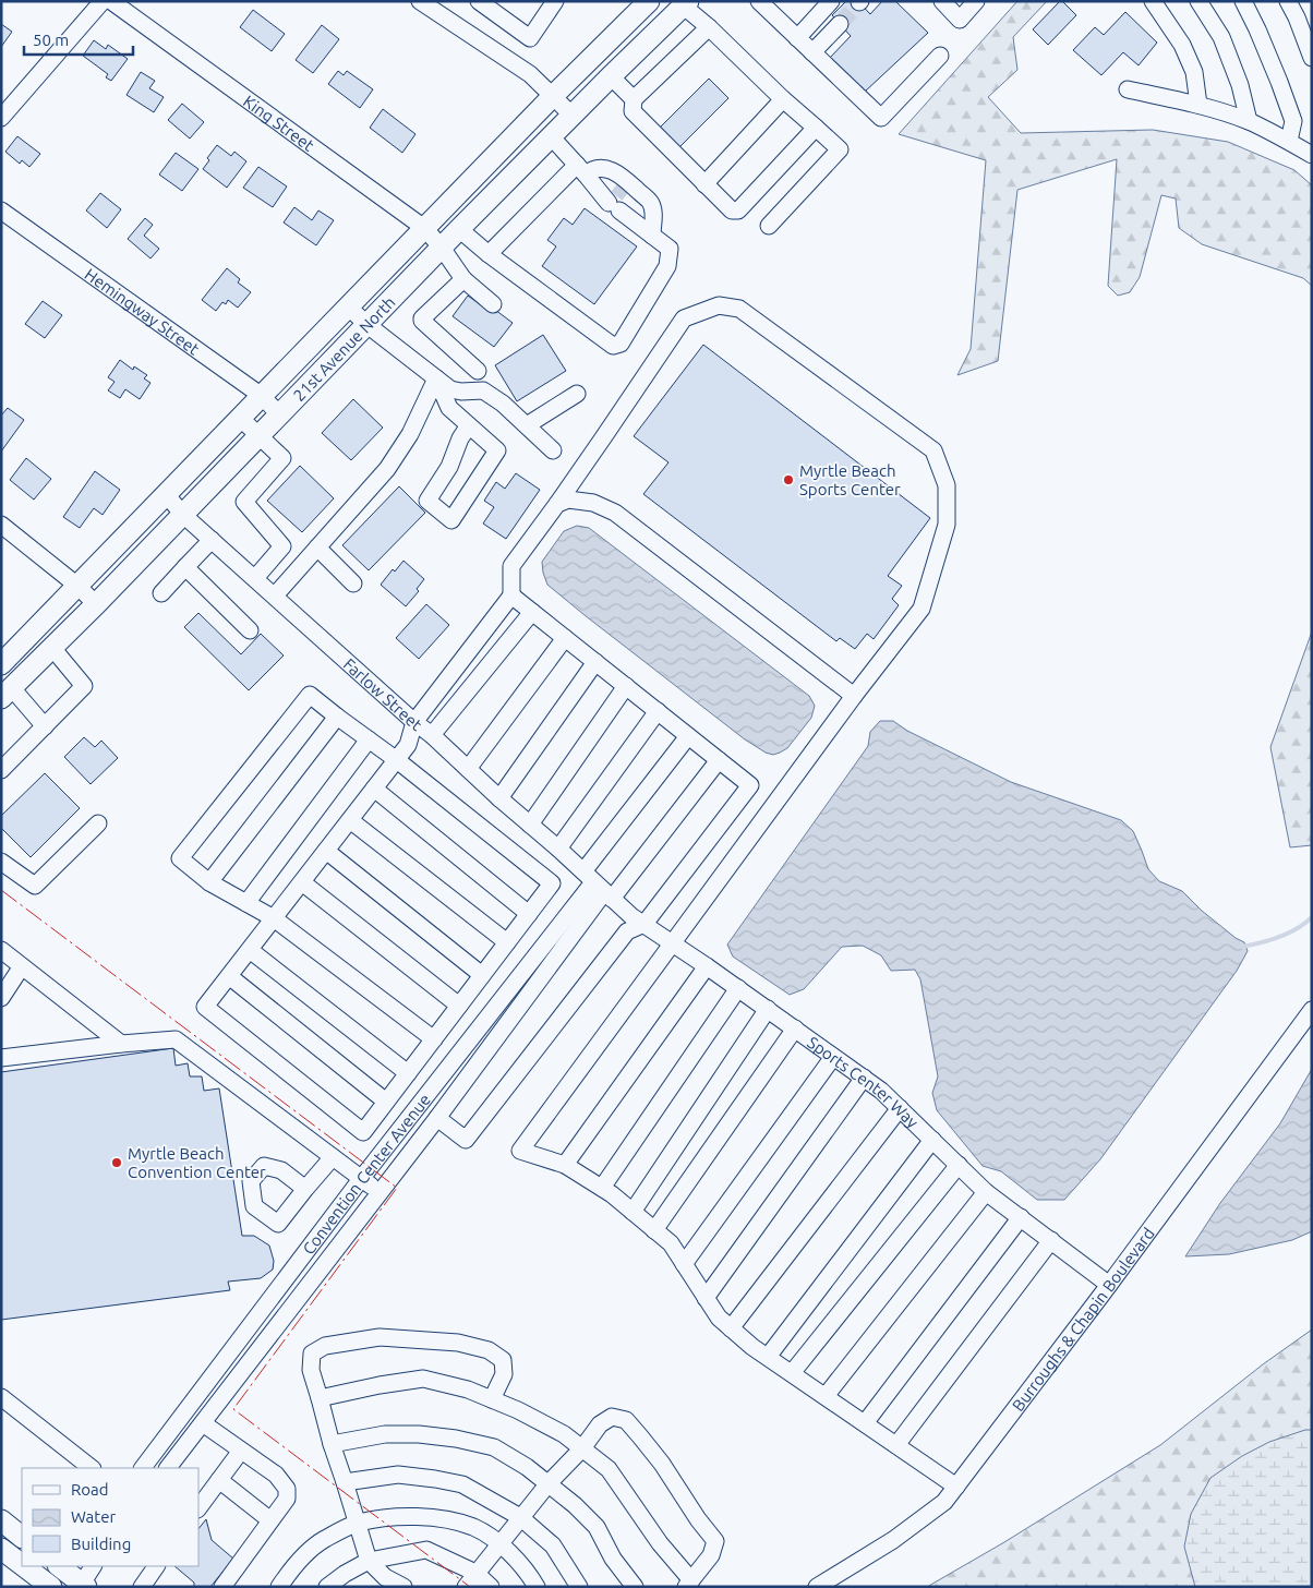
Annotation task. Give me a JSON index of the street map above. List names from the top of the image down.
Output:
{
  "streets": {
    "main road": ["21st Avenue North"],
    "street": [
      "King Street",
      "Hemingway Street",
      "Farlow Street",
      "Sports Center Way",
      "Convention Center Avenue",
      "Burroughs & Chapin Boulevard"
    ]
  },
  "crossings": [
    ["King Street", "21st Avenue North"],
    ["Hemingway Street", "21st Avenue North"],
    ["21st Avenue North", "Farlow Street"],
    ["Farlow Street", "Sports Center Way"],
    ["Farlow Street", "Convention Center Avenue"],
    ["Sports Center Way", "Convention Center Avenue"],
    ["Sports Center Way", "Burroughs & Chapin Boulevard"]
  ],
  "places": ["Myrtle Beach Sports Center", "Myrtle Beach Convention Center"],
  "legend": ["Road", "Water", "Building"],
  "scale_bar": "50 m"
}
